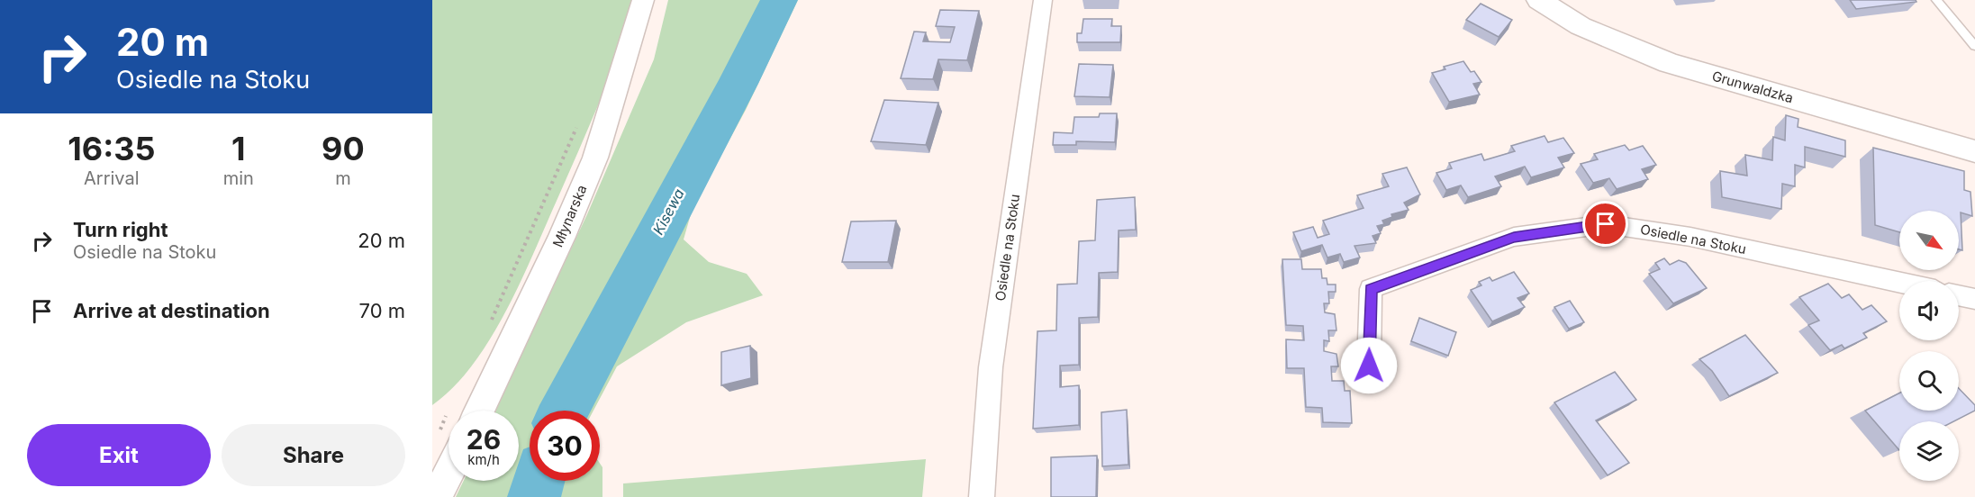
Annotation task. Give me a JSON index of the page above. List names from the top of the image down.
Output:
{
  "streets": {
    "main road": ["Grunwaldzka"],
    "street": ["Młynarska", "Osiedle na Stoku"]
  },
  "water": ["Kisewa"],
  "north": "bottom right",
  "page": {
    "turn": ["20 m", "Osiedle na Stoku"],
    "eta": [
      "16:35",
      "Arrival",
      "1",
      "min",
      "90",
      "m"
    ],
    "list": [
      {
        "name": "Turn right",
        "note": "Osiedle na Stoku",
        "value": "20 m"
      },
      {
        "name": "Arrive at destination",
        "value": "70 m"
      }
    ],
    "speed": "26 km/h",
    "limit": "30",
    "buttons": ["Exit", "Share"]
  }
}
